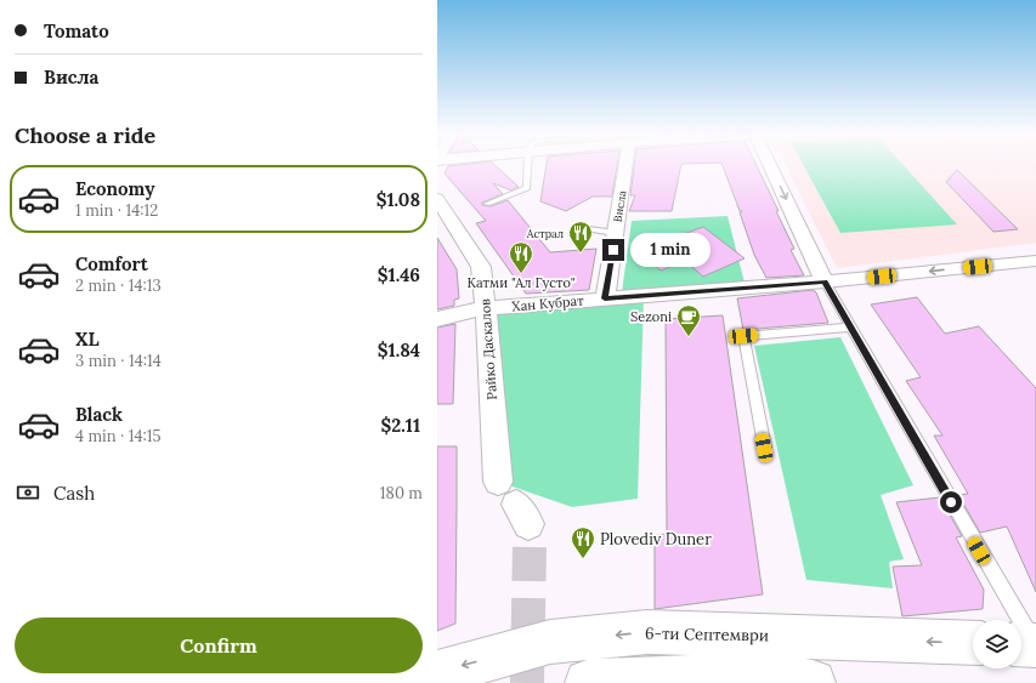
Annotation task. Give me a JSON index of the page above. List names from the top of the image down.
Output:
{
  "streets": {
    "street": [
      "Висла",
      "Хан Кубрат",
      "Райко Даскалов",
      "6-ти Септември"
    ]
  },
  "crossings": [
    ["Висла", "Хан Кубрат"],
    ["Хан Кубрат", "Райко Даскалов"]
  ],
  "one_way": ["Хан Кубрат"],
  "places": {
    "restaurant": ["Астрал", "Катми \"Ал Густо\"", "Plovediv Duner"],
    "cafe": ["Sezoni"]
  },
  "page": {
    "banner": ["Tomato", "Висла"],
    "heading": "Choose a ride",
    "list": [
      {
        "name": "Economy",
        "note": "1 min · 14:12",
        "value": "$1.08"
      },
      {
        "name": "Comfort",
        "note": "2 min · 14:13",
        "value": "$1.46"
      },
      {
        "name": "XL",
        "note": "3 min · 14:14",
        "value": "$1.84"
      },
      {
        "name": "Black",
        "note": "4 min · 14:15",
        "value": "$2.11"
      }
    ],
    "bubble": "1 min",
    "pay": ["Cash", "180 m"],
    "buttons": "Confirm"
  }
}
